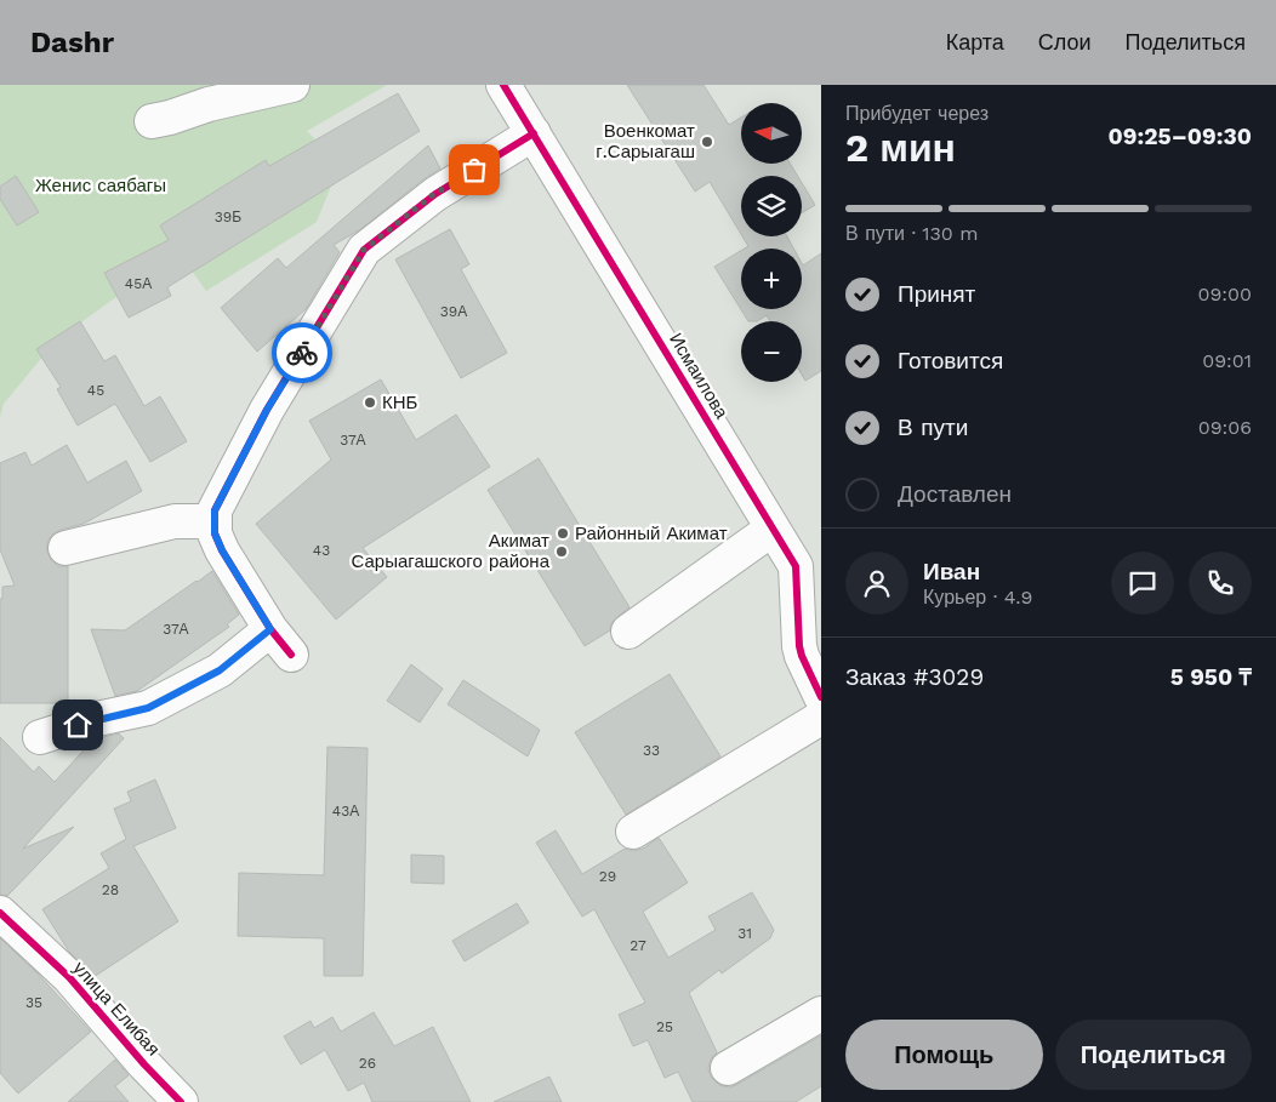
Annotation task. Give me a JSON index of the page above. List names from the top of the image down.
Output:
{
  "streets": {
    "street": ["Исмаилова", "улица Елибая"]
  },
  "parks": ["Женис саябагы"],
  "places": [
    "Военкомат г.Сарыагаш",
    "КНБ",
    "Районный Акимат",
    "Акимат Сарыагашского района"
  ],
  "house_numbers": [
    "39Б",
    "45А",
    "39А",
    "45",
    "37А",
    "43",
    "37А",
    "33",
    "43А",
    "29",
    "28",
    "31",
    "27",
    "35",
    "25",
    "26"
  ],
  "north": "left",
  "page": {
    "header": "Dashr",
    "nav": ["Карта", "Слои", "Поделиться"],
    "heading": ["2 мин", "Прибудет через", "09:25–09:30"],
    "panel": [
      "Иван",
      "Курьер · 4.9",
      "Заказ #3029",
      "5 950 ₸"
    ],
    "map_buttons": ["+", "−"],
    "bar": "В пути · 130 m",
    "list": [
      ["Принят", "09:00"],
      ["Готовится", "09:01"],
      ["В пути", "09:06"],
      "Доставлен"
    ],
    "buttons": ["Помощь", "Поделиться"]
  }
}
